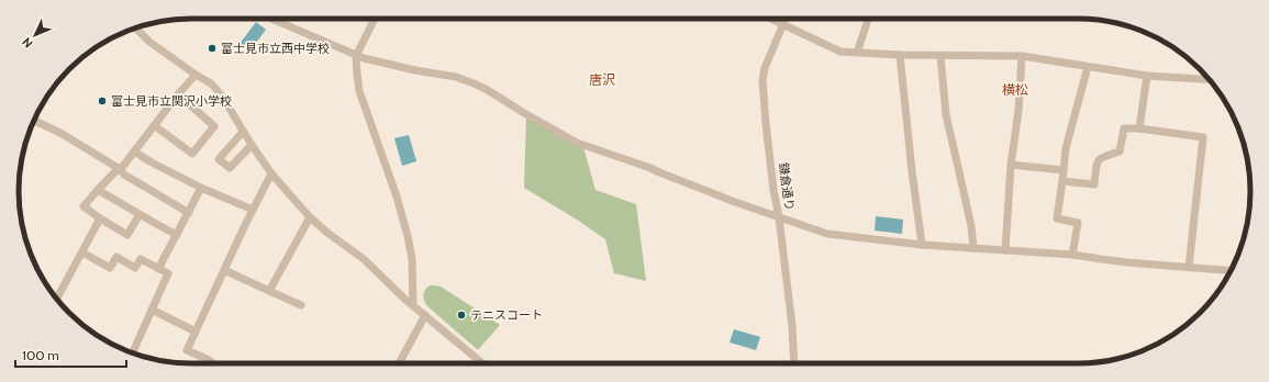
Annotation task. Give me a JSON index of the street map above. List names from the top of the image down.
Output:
{
  "streets": {
    "street": ["鎌倉通り"]
  },
  "districts": ["唐沢", "横松"],
  "places": ["富士見市立西中学校", "富士見市立関沢小学校", "テニスコート"],
  "scale_bar": "100 m",
  "north": "bottom left"
}
